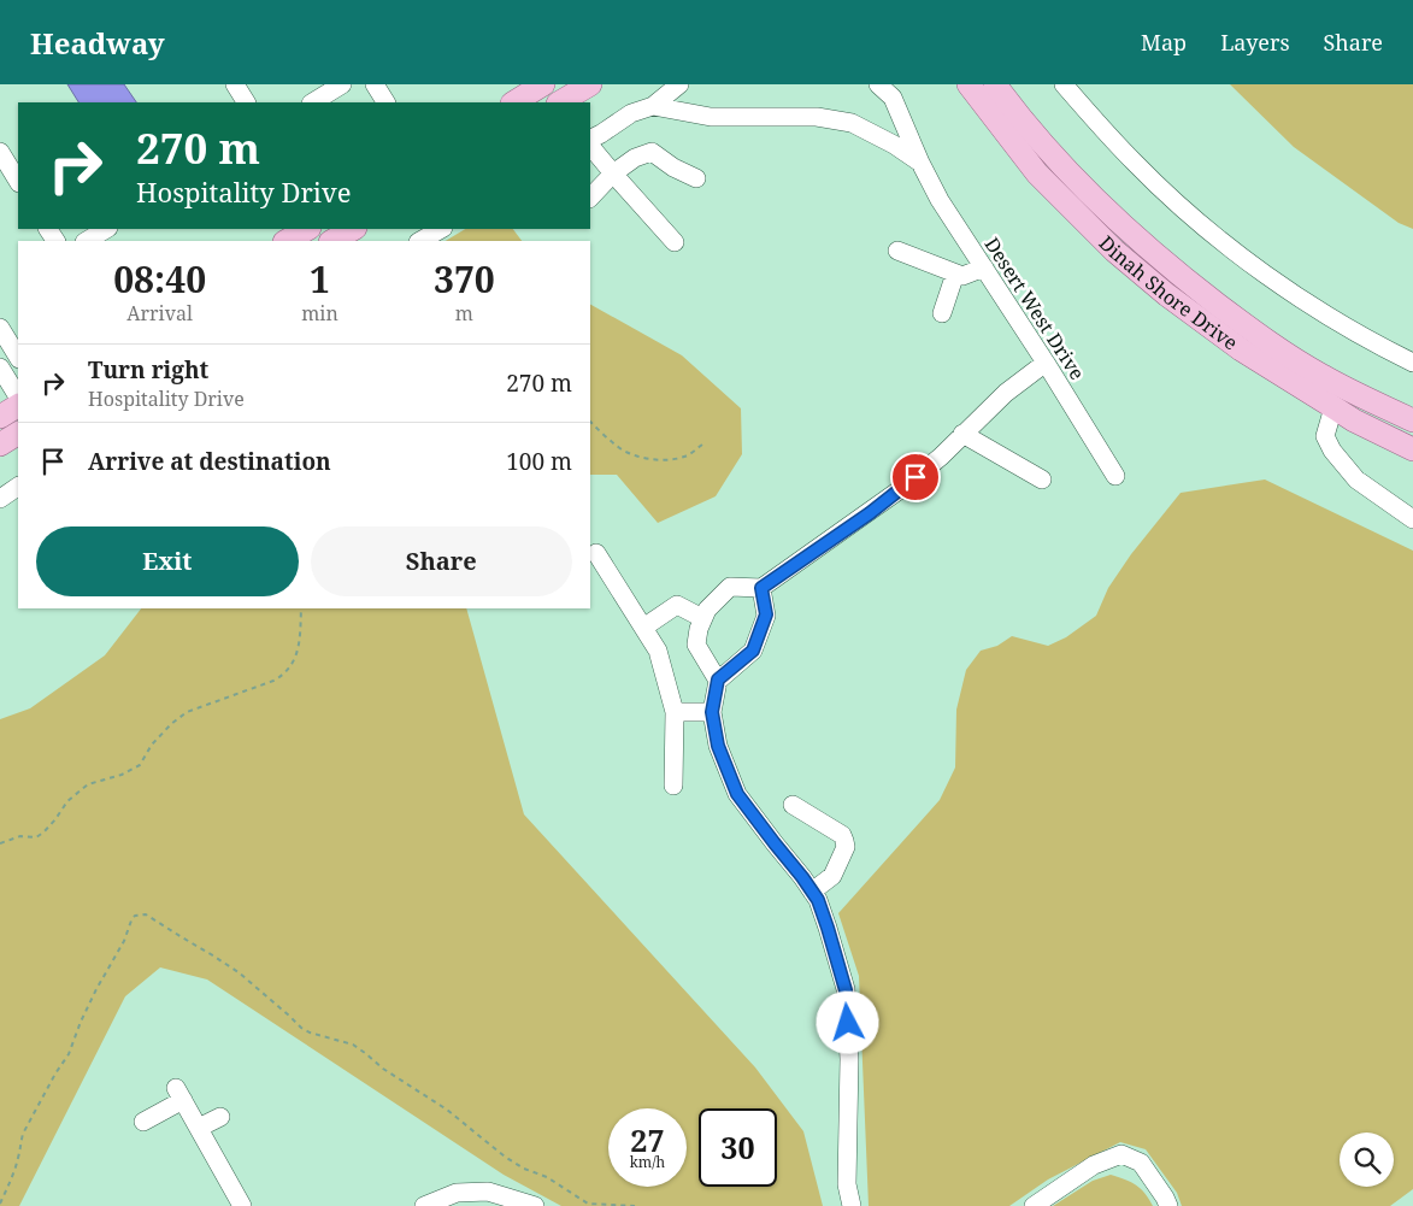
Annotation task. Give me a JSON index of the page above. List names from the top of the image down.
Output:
{
  "streets": {
    "main road": ["Dinah Shore Drive"],
    "street": ["Desert West Drive"]
  },
  "page": {
    "header": "Headway",
    "nav": ["Map", "Layers", "Share"],
    "turn": ["270 m", "Hospitality Drive"],
    "eta": [
      "08:40",
      "Arrival",
      "1",
      "min",
      "370",
      "m"
    ],
    "list": [
      {
        "name": "Turn right",
        "note": "Hospitality Drive",
        "value": "270 m"
      },
      {
        "name": "Arrive at destination",
        "value": "100 m"
      }
    ],
    "buttons": ["Exit", "Share"],
    "speed": "27 km/h",
    "limit": "30"
  }
}
